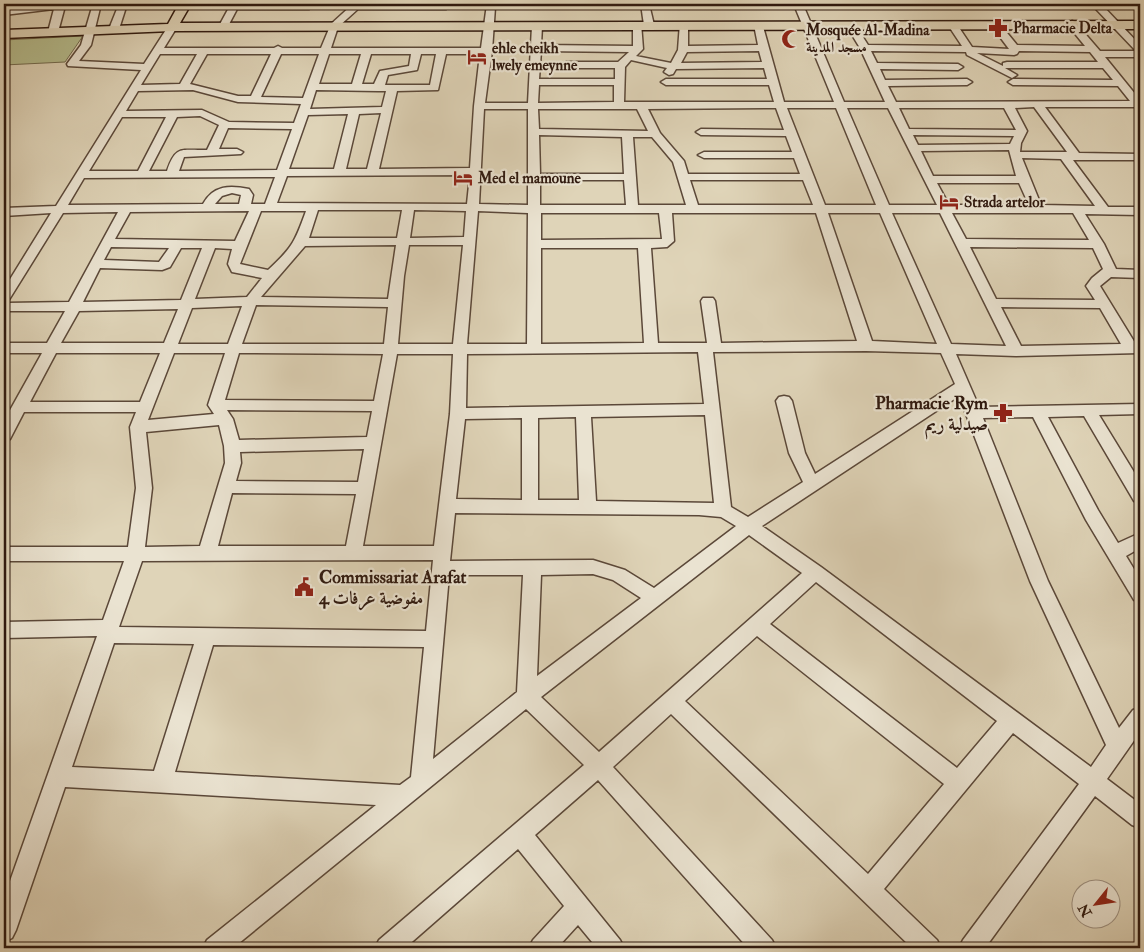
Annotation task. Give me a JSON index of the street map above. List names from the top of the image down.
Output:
{
  "places": {
    "pharmacy": ["Pharmacie Delta", "Pharmacie Rym صيدلية ريم"],
    "mosque": ["Mosquée Al-Madina مسجد المدينة"],
    "hotel": ["ehle cheikh lwely emeynne", "Med el mamoune", "Strada artelor"],
    "public building": ["Commissariat Arafat 4 مفوضية عرفات"]
  },
  "north": "bottom left"
}
